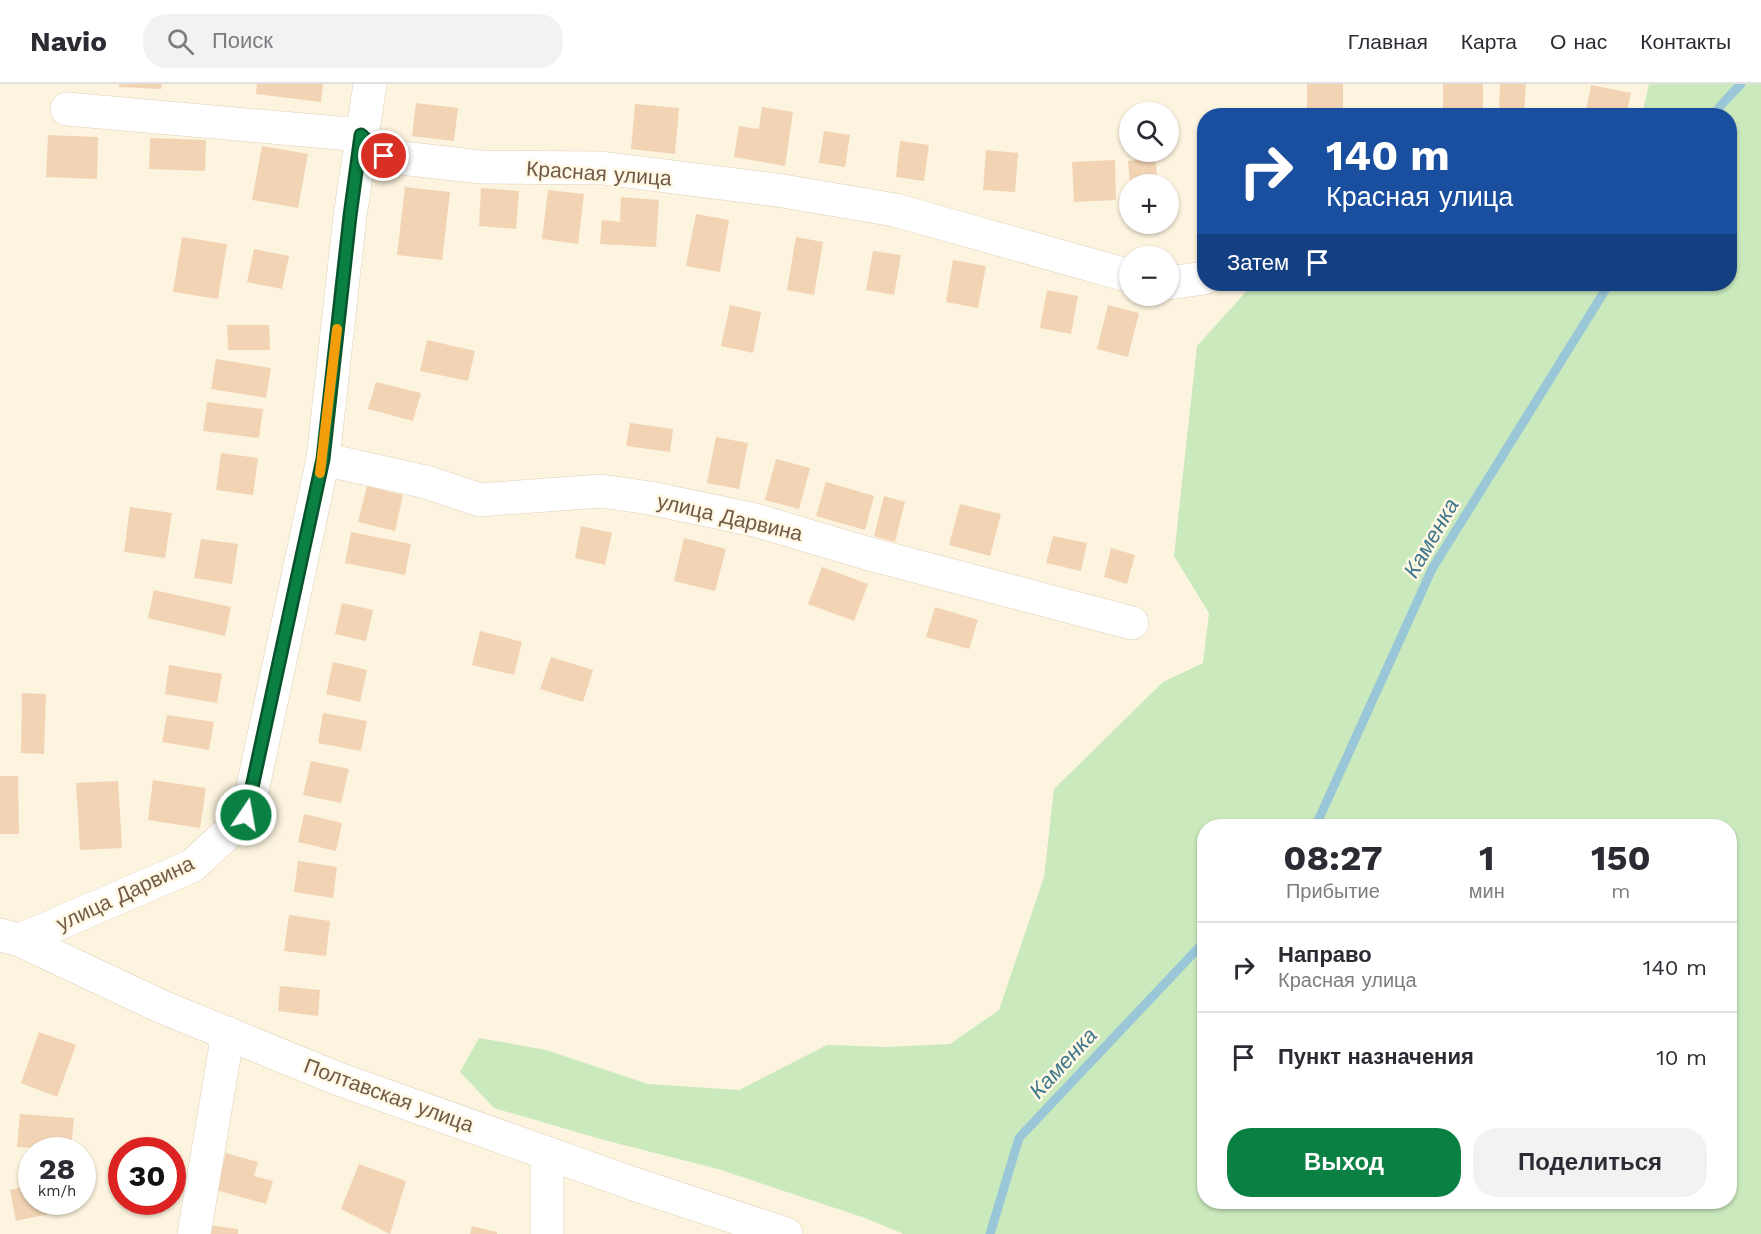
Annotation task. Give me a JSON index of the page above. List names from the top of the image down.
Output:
{
  "streets": {
    "street": ["Красная улица", "улица Дарвина", "Полтавская улица"]
  },
  "crossings": [
    ["Красная улица", "улица Дарвина"],
    ["улица Дарвина", "Полтавская улица"]
  ],
  "water": ["Каменка"],
  "page": {
    "header": "Navio",
    "search": "Поиск",
    "nav": [
      "Главная",
      "Карта",
      "О нас",
      "Контакты"
    ],
    "map_buttons": ["+", "−"],
    "turn": ["140 m", "Красная улица"],
    "then": "Затем",
    "eta": [
      "08:27",
      "Прибытие",
      "1",
      "мин",
      "150",
      "m"
    ],
    "list": [
      {
        "name": "Направо",
        "note": "Красная улица",
        "value": "140 m"
      },
      {
        "name": "Пункт назначения",
        "value": "10 m"
      }
    ],
    "buttons": ["Выход", "Поделиться"],
    "speed": "28 km/h",
    "limit": "30"
  }
}
